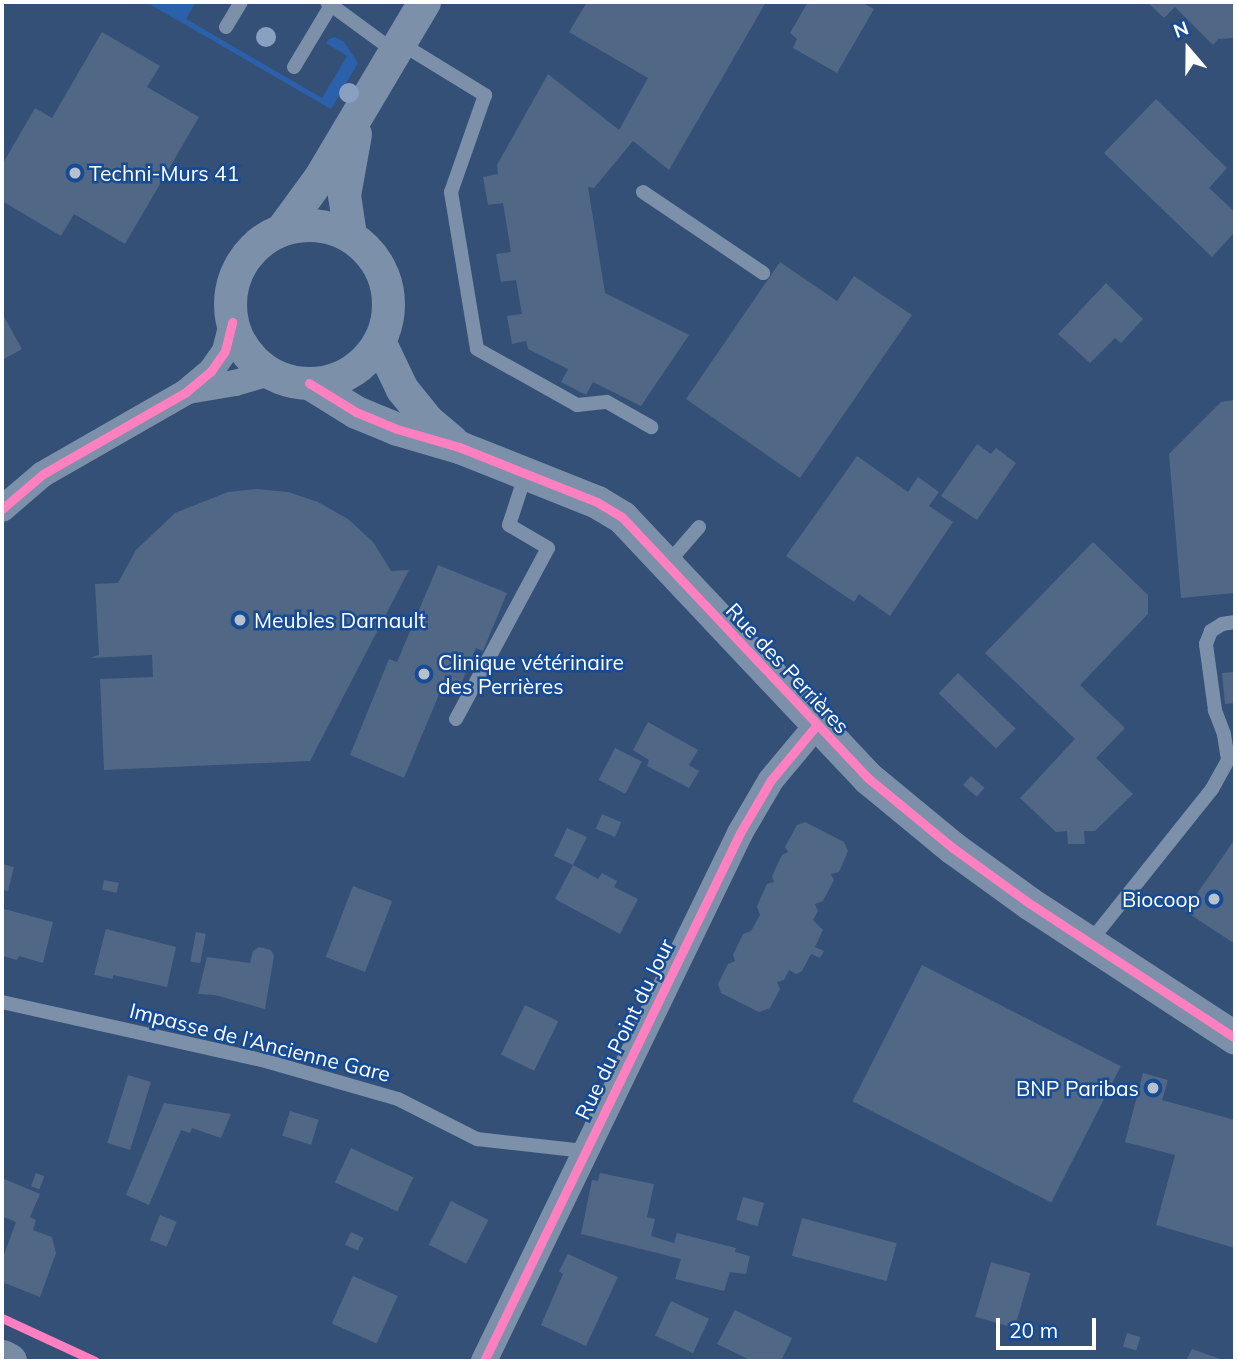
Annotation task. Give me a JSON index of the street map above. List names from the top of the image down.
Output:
{
  "streets": {
    "street": ["Rue des Perrières", "Rue du Point du Jour"],
    "lane": ["Impasse de l’Ancienne Gare"]
  },
  "crossings": [
    ["Rue des Perrières", "Rue du Point du Jour"],
    ["Rue du Point du Jour", "Impasse de l’Ancienne Gare"]
  ],
  "places": [
    "Techni-Murs 41",
    "Meubles Darnault",
    "Clinique vétérinaire des Perrières",
    "Biocoop",
    "BNP Paribas"
  ],
  "scale_bar": "20 m",
  "north": "top"
}
